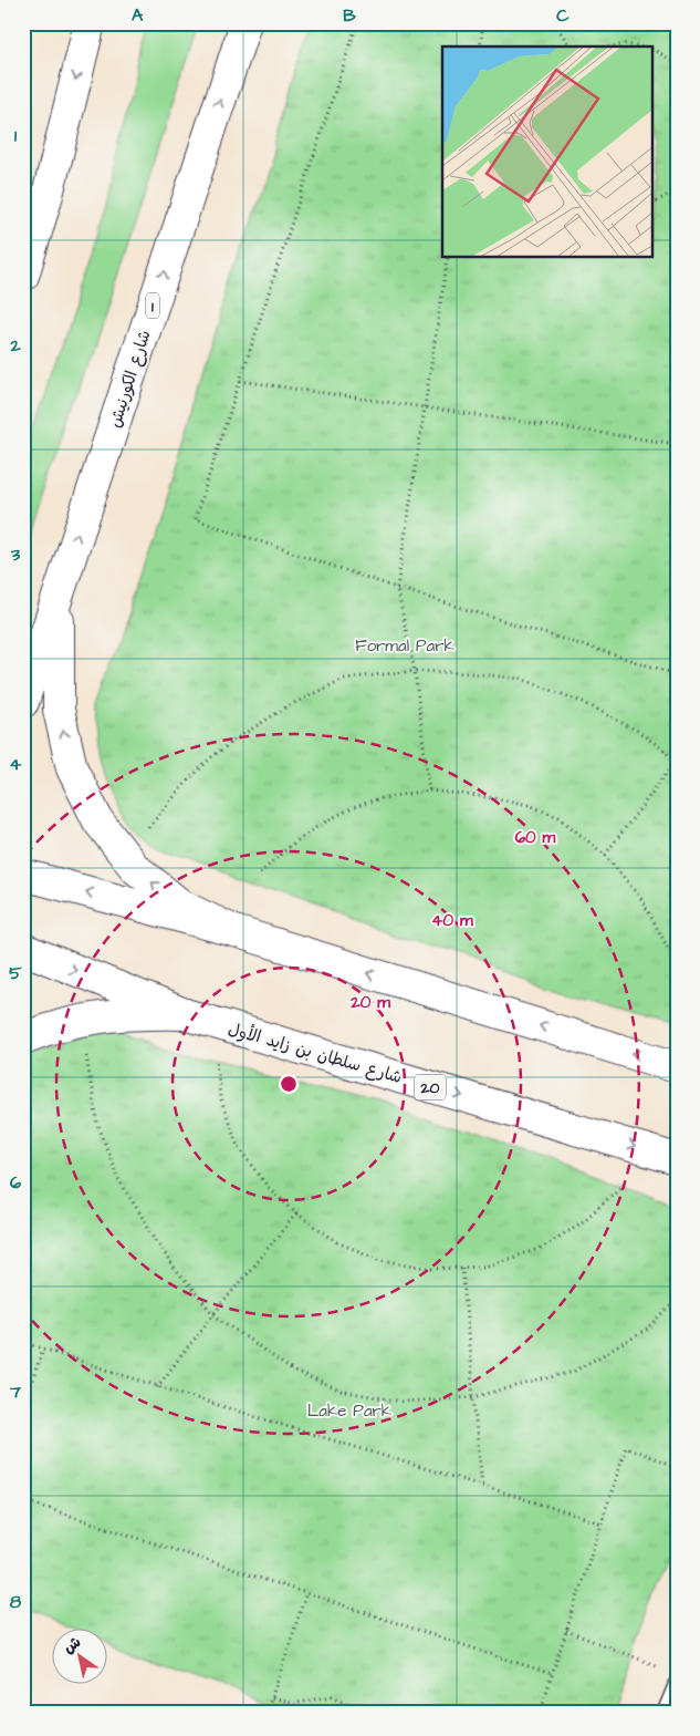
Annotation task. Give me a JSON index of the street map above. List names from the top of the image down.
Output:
{
  "streets": {
    "main road": [
      "1",
      "شارع الكورنيش",
      "شارع سلطان بن زايد الأول",
      "20"
    ]
  },
  "parks": ["Formal Park", "Lake Park"],
  "north": "top left",
  "grid": {
    "columns": ["A", "B", "C"],
    "rows": [
      "1",
      "2",
      "3",
      "4",
      "5",
      "6",
      "7",
      "8"
    ]
  },
  "rings": ["60 m", "40 m", "20 m"]
}
